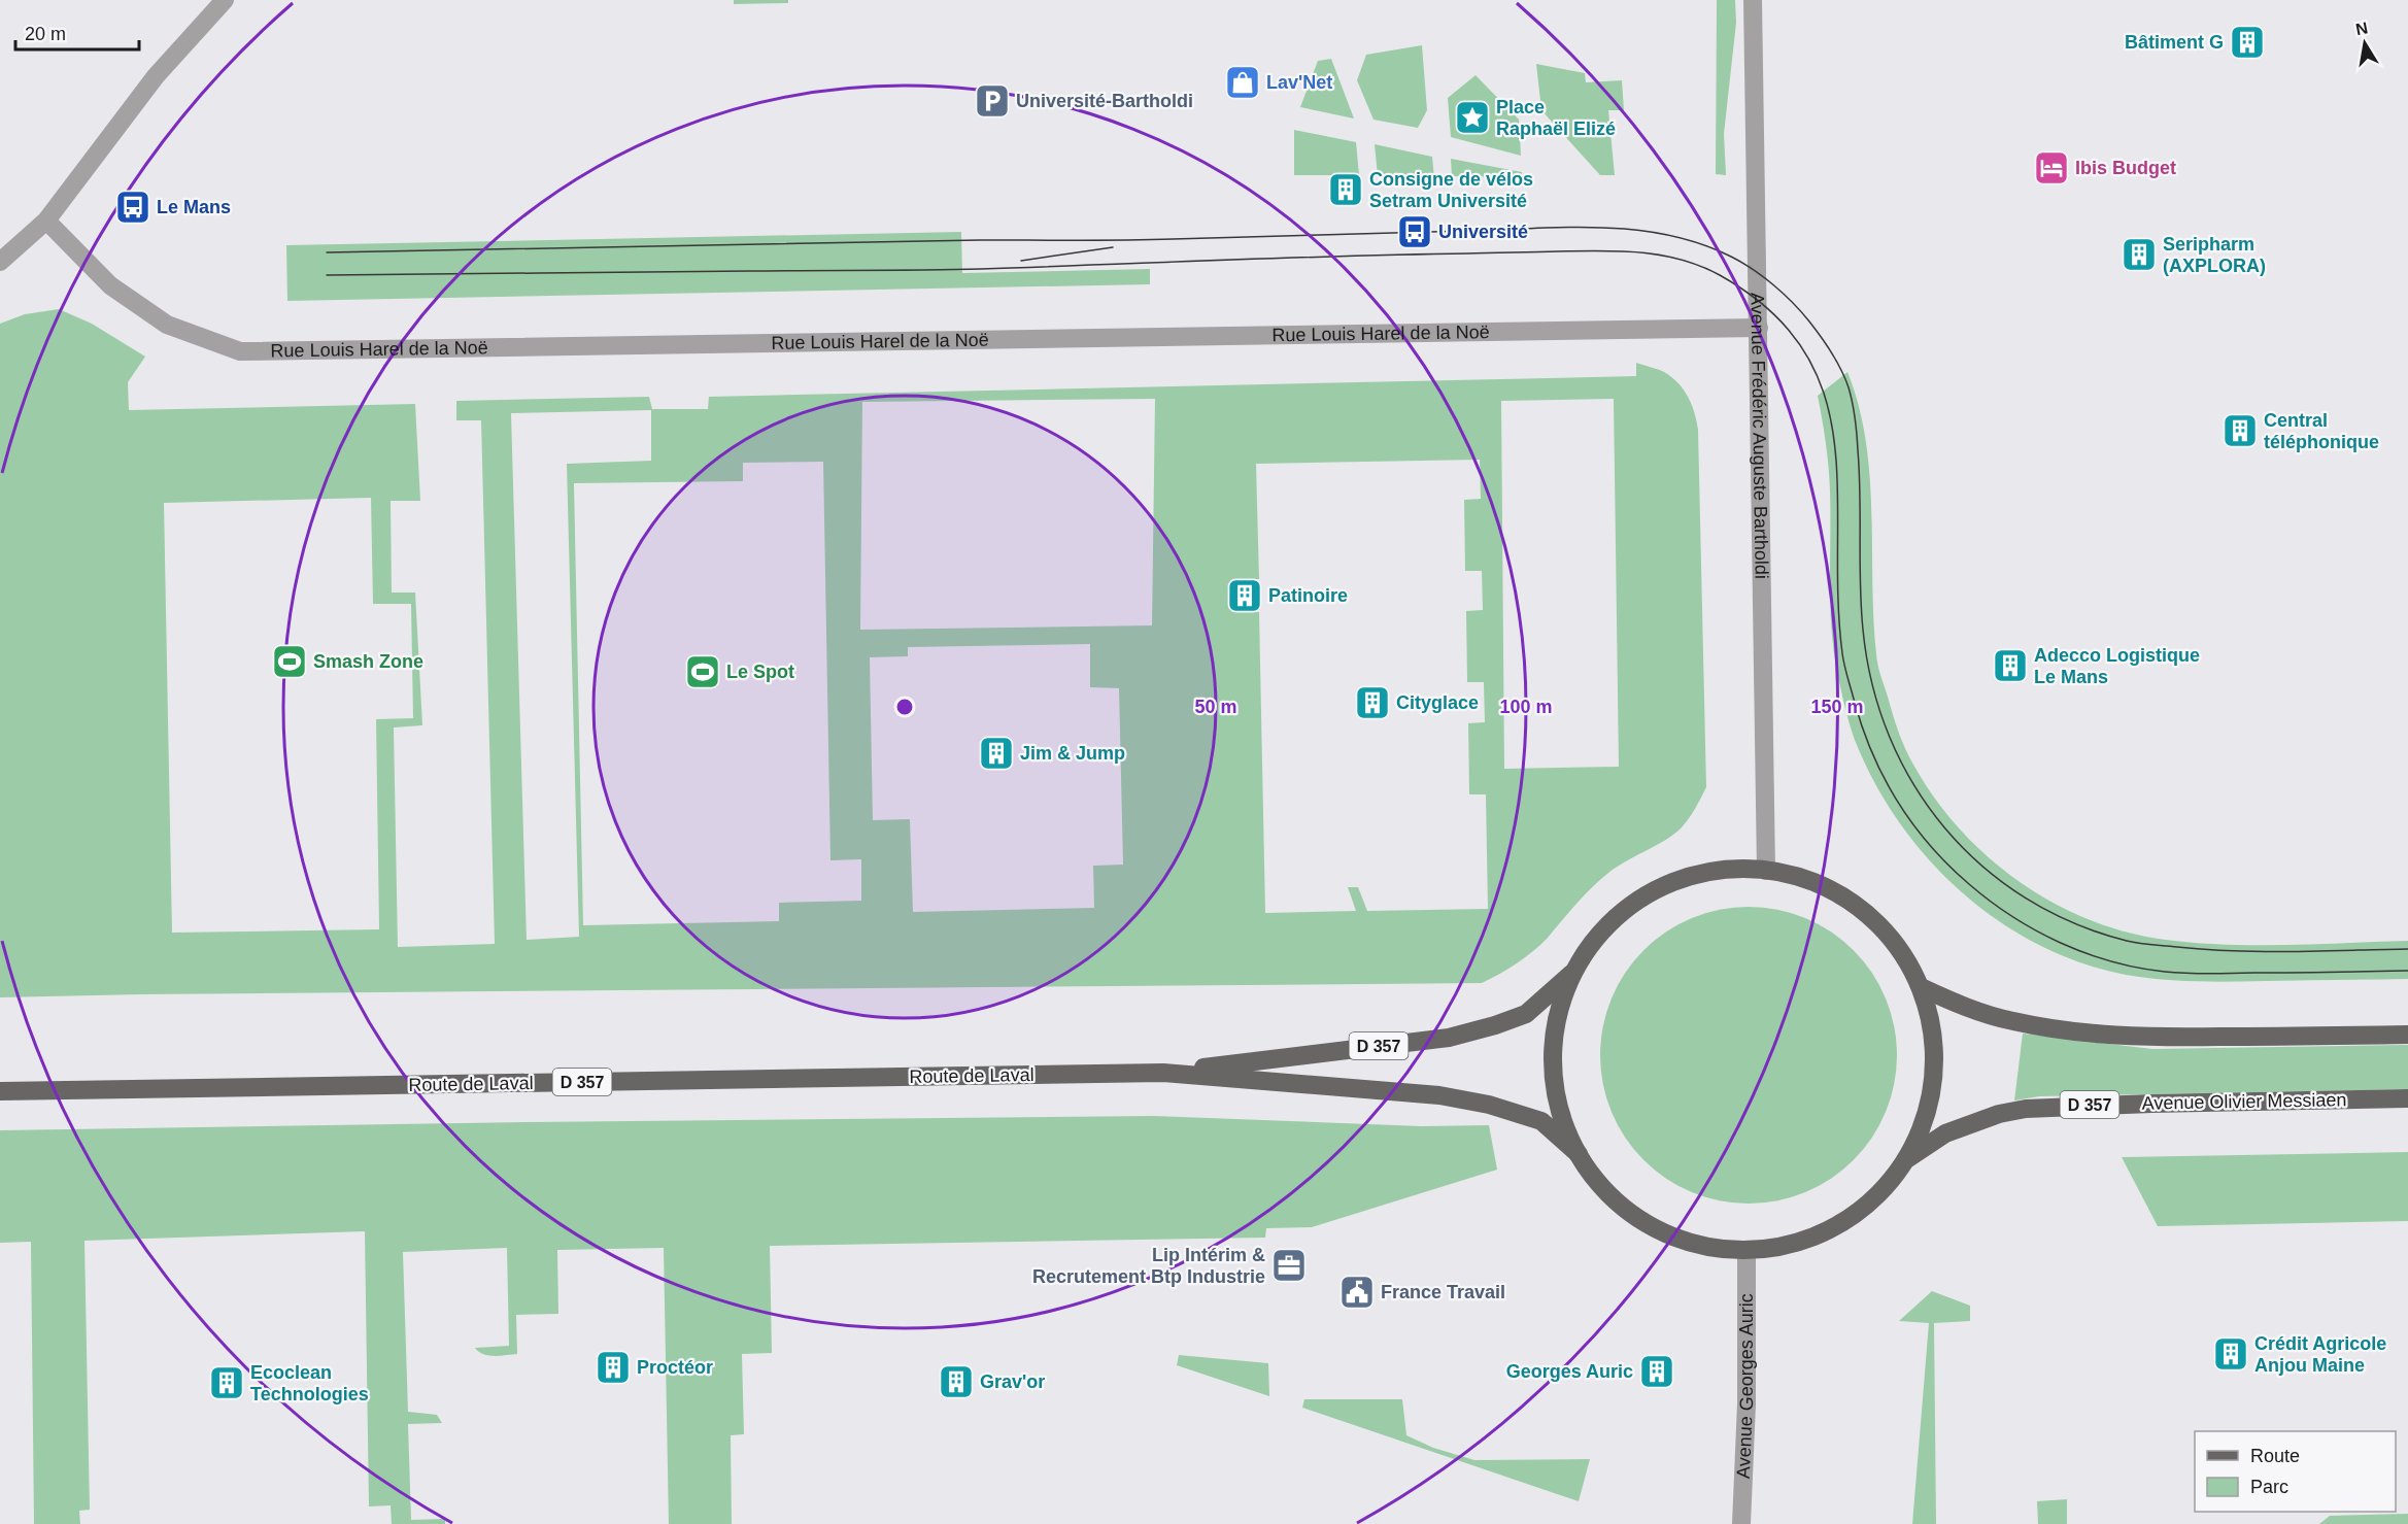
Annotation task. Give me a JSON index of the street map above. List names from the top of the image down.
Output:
{
  "streets": {
    "main road": ["D 357", "Route de Laval", "Avenue Olivier Messiaen"],
    "street": ["Rue Louis Harel de la Noë", "Avenue Frédéric Auguste Bartholdi", "Avenue Georges Auric"]
  },
  "crossings": [
    ["Rue Louis Harel de la Noë", "Avenue Frédéric Auguste Bartholdi"]
  ],
  "places": {
    "building": [
      "Bâtiment G",
      "Consigne de vélos Setram Université",
      "Seripharm (AXPLORA)",
      "Central téléphonique",
      "Patinoire",
      "Adecco Logistique Le Mans",
      "Cityglace",
      "Jim & Jump",
      "Crédit Agricole Anjou Maine",
      "Proctéor",
      "Georges Auric",
      "Grav'or",
      "Ecoclean Technologies"
    ],
    "shop": ["Lav'Net"],
    "parking": ["Université-Bartholdi"],
    "place": ["Place Raphaël Elizé"],
    "hotel": ["Ibis Budget"],
    "bus stop": ["Le Mans", "Université"],
    "sports": ["Smash Zone", "Le Spot"],
    "office": ["Lip Intérim & Recrutement Btp Industrie"],
    "public building": ["France Travail"]
  },
  "legend": ["Route", "Parc"],
  "scale_bar": "20 m",
  "north": "top",
  "rings": ["50 m", "100 m", "150 m"]
}
